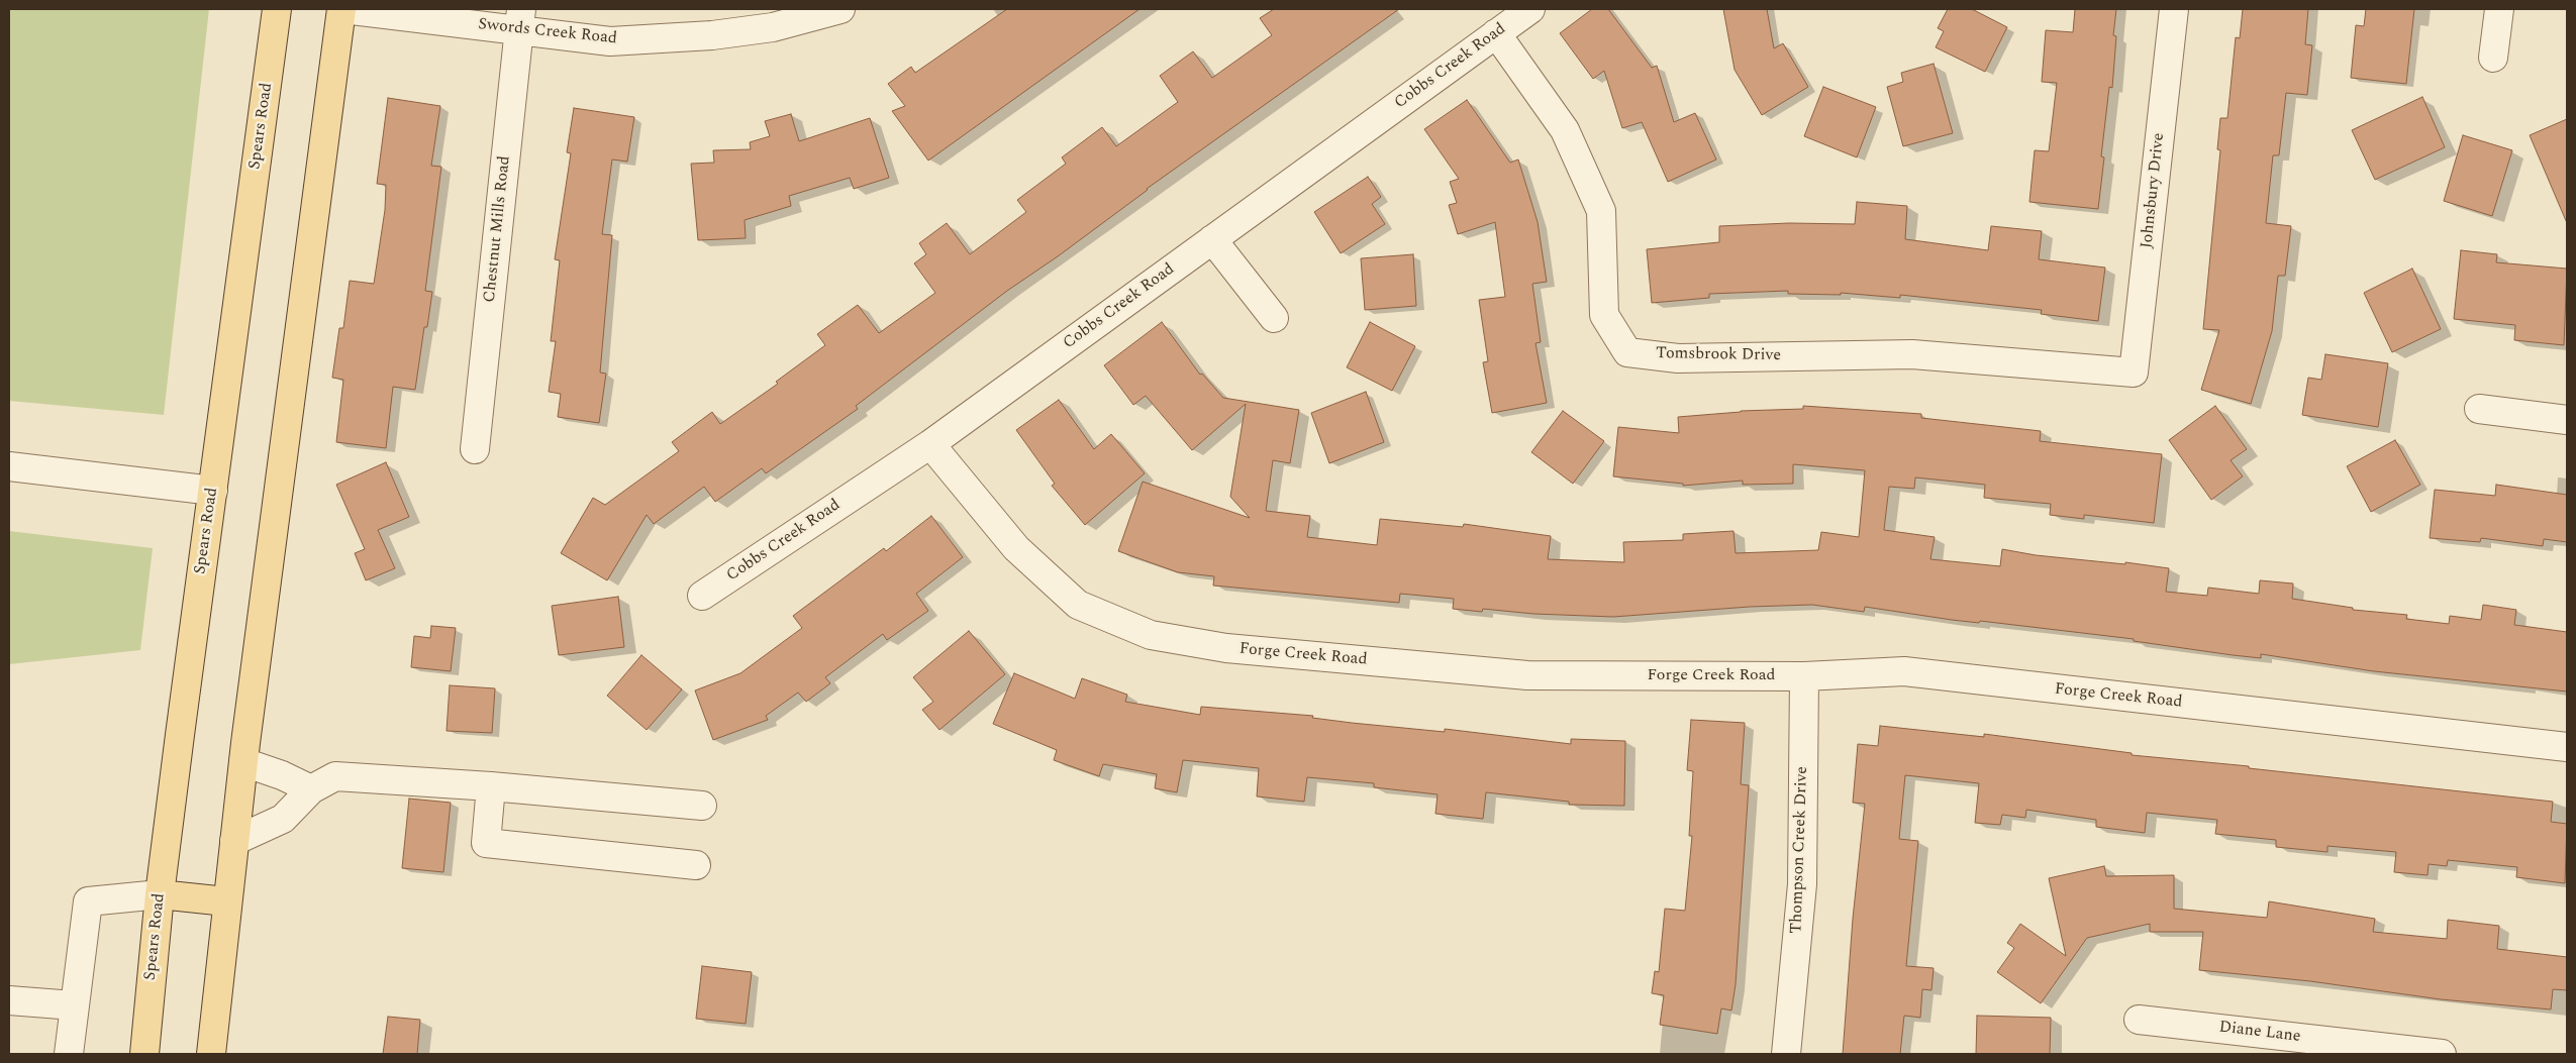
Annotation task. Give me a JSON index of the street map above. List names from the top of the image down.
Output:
{
  "streets": {
    "main road": ["Spears Road"],
    "street": [
      "Swords Creek Road",
      "Cobbs Creek Road",
      "Johnsbury Drive",
      "Chestnut Mills Road",
      "Tomsbrook Drive",
      "Forge Creek Road",
      "Thompson Creek Drive",
      "Diane Lane"
    ]
  },
  "crossings": [
    ["Swords Creek Road", "Chestnut Mills Road"],
    ["Cobbs Creek Road", "Tomsbrook Drive"],
    ["Cobbs Creek Road", "Forge Creek Road"],
    ["Johnsbury Drive", "Tomsbrook Drive"],
    ["Forge Creek Road", "Thompson Creek Drive"]
  ]
}
